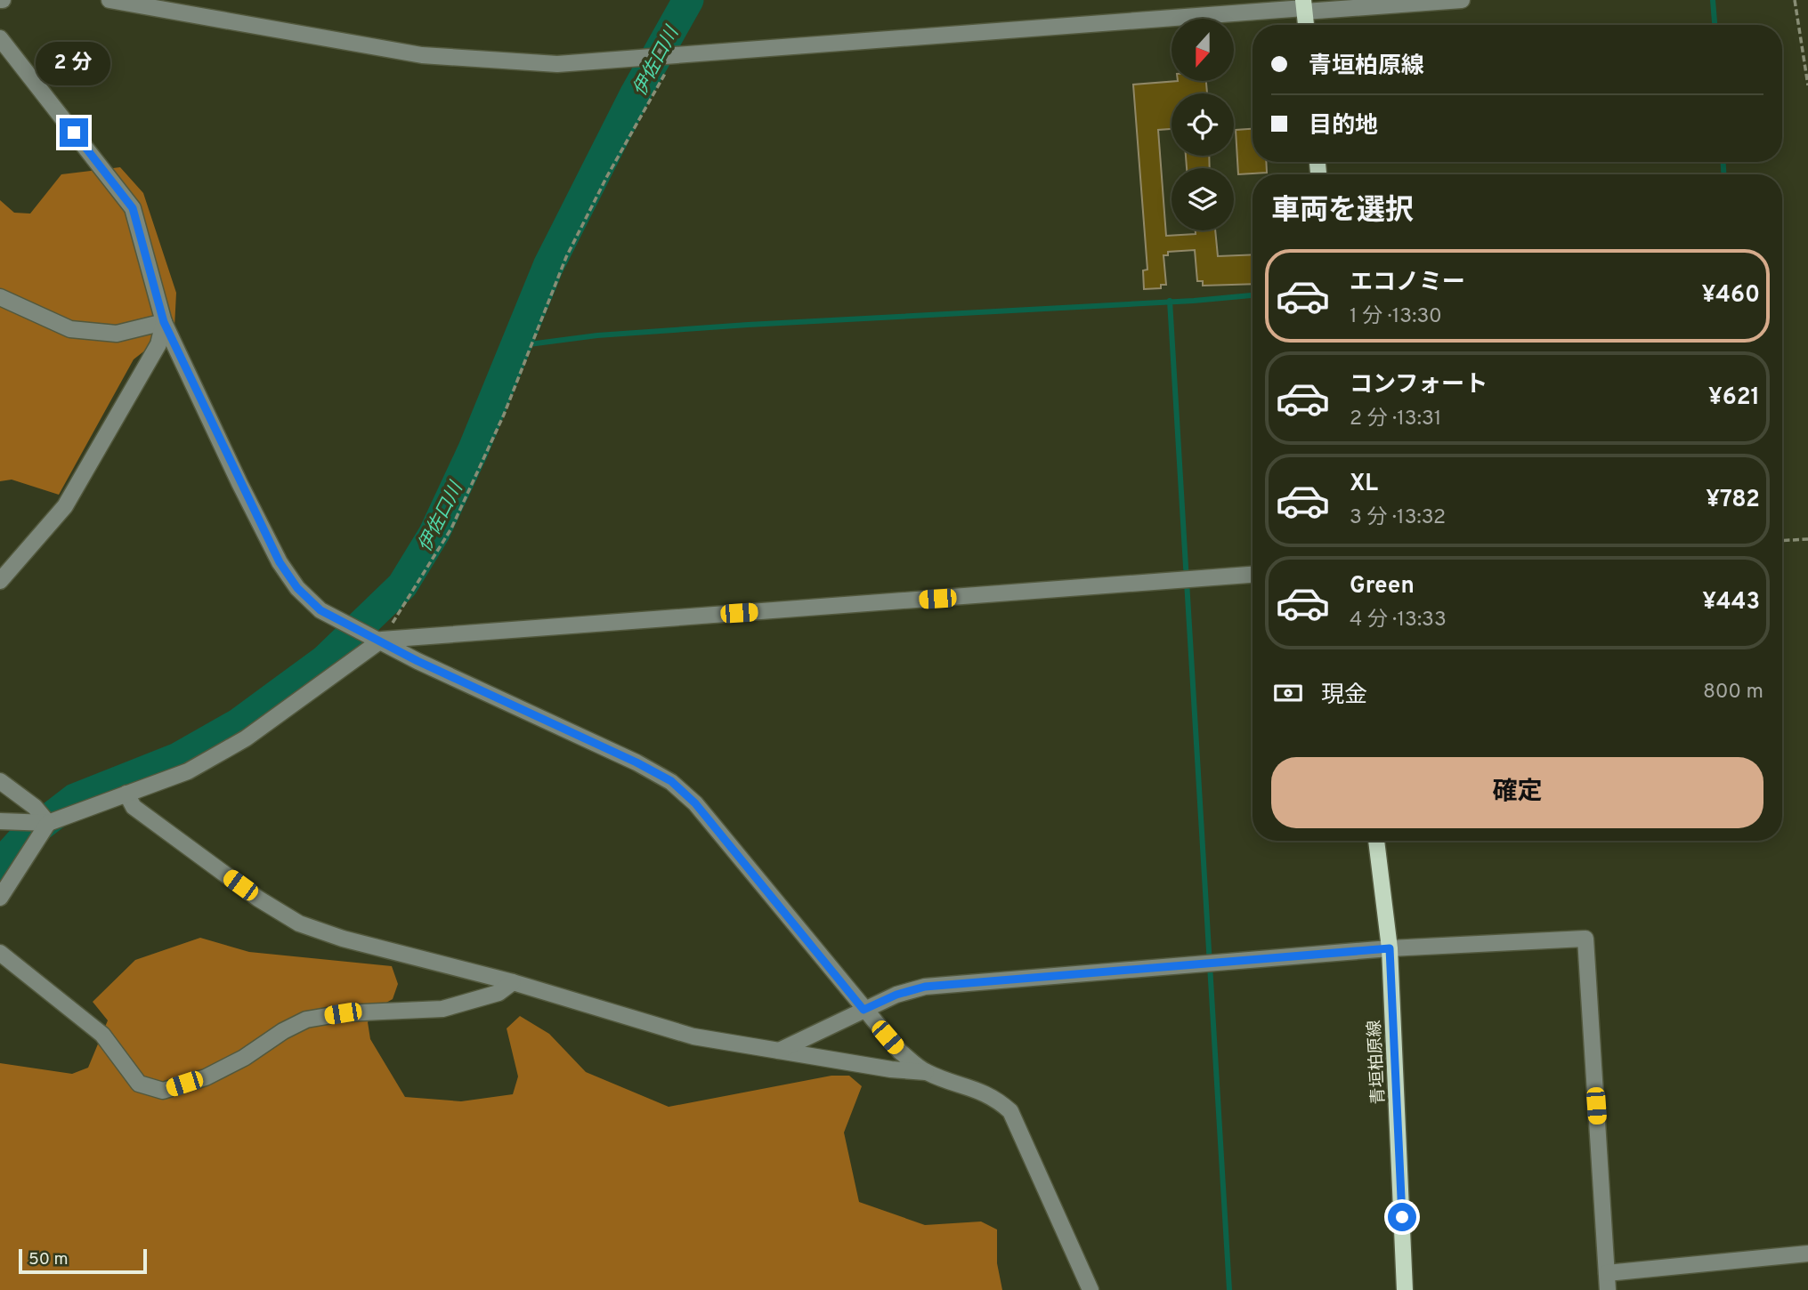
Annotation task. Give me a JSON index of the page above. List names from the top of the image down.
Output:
{
  "streets": {
    "main road": ["青垣柏原線"]
  },
  "water": ["伊佐口川"],
  "scale_bar": "50 m",
  "north": "bottom",
  "page": {
    "banner": ["青垣柏原線", "目的地"],
    "bubble": "2 分",
    "heading": "車両を選択",
    "list": [
      {
        "name": "エコノミー",
        "note": "1 分 · 13:30",
        "value": "¥460"
      },
      {
        "name": "コンフォート",
        "note": "2 分 · 13:31",
        "value": "¥621"
      },
      {
        "name": "XL",
        "note": "3 分 · 13:32",
        "value": "¥782"
      },
      {
        "name": "Green",
        "note": "4 分 · 13:33",
        "value": "¥443"
      }
    ],
    "pay": ["現金", "800 m"],
    "buttons": "確定",
    "scale": "50 m"
  }
}
